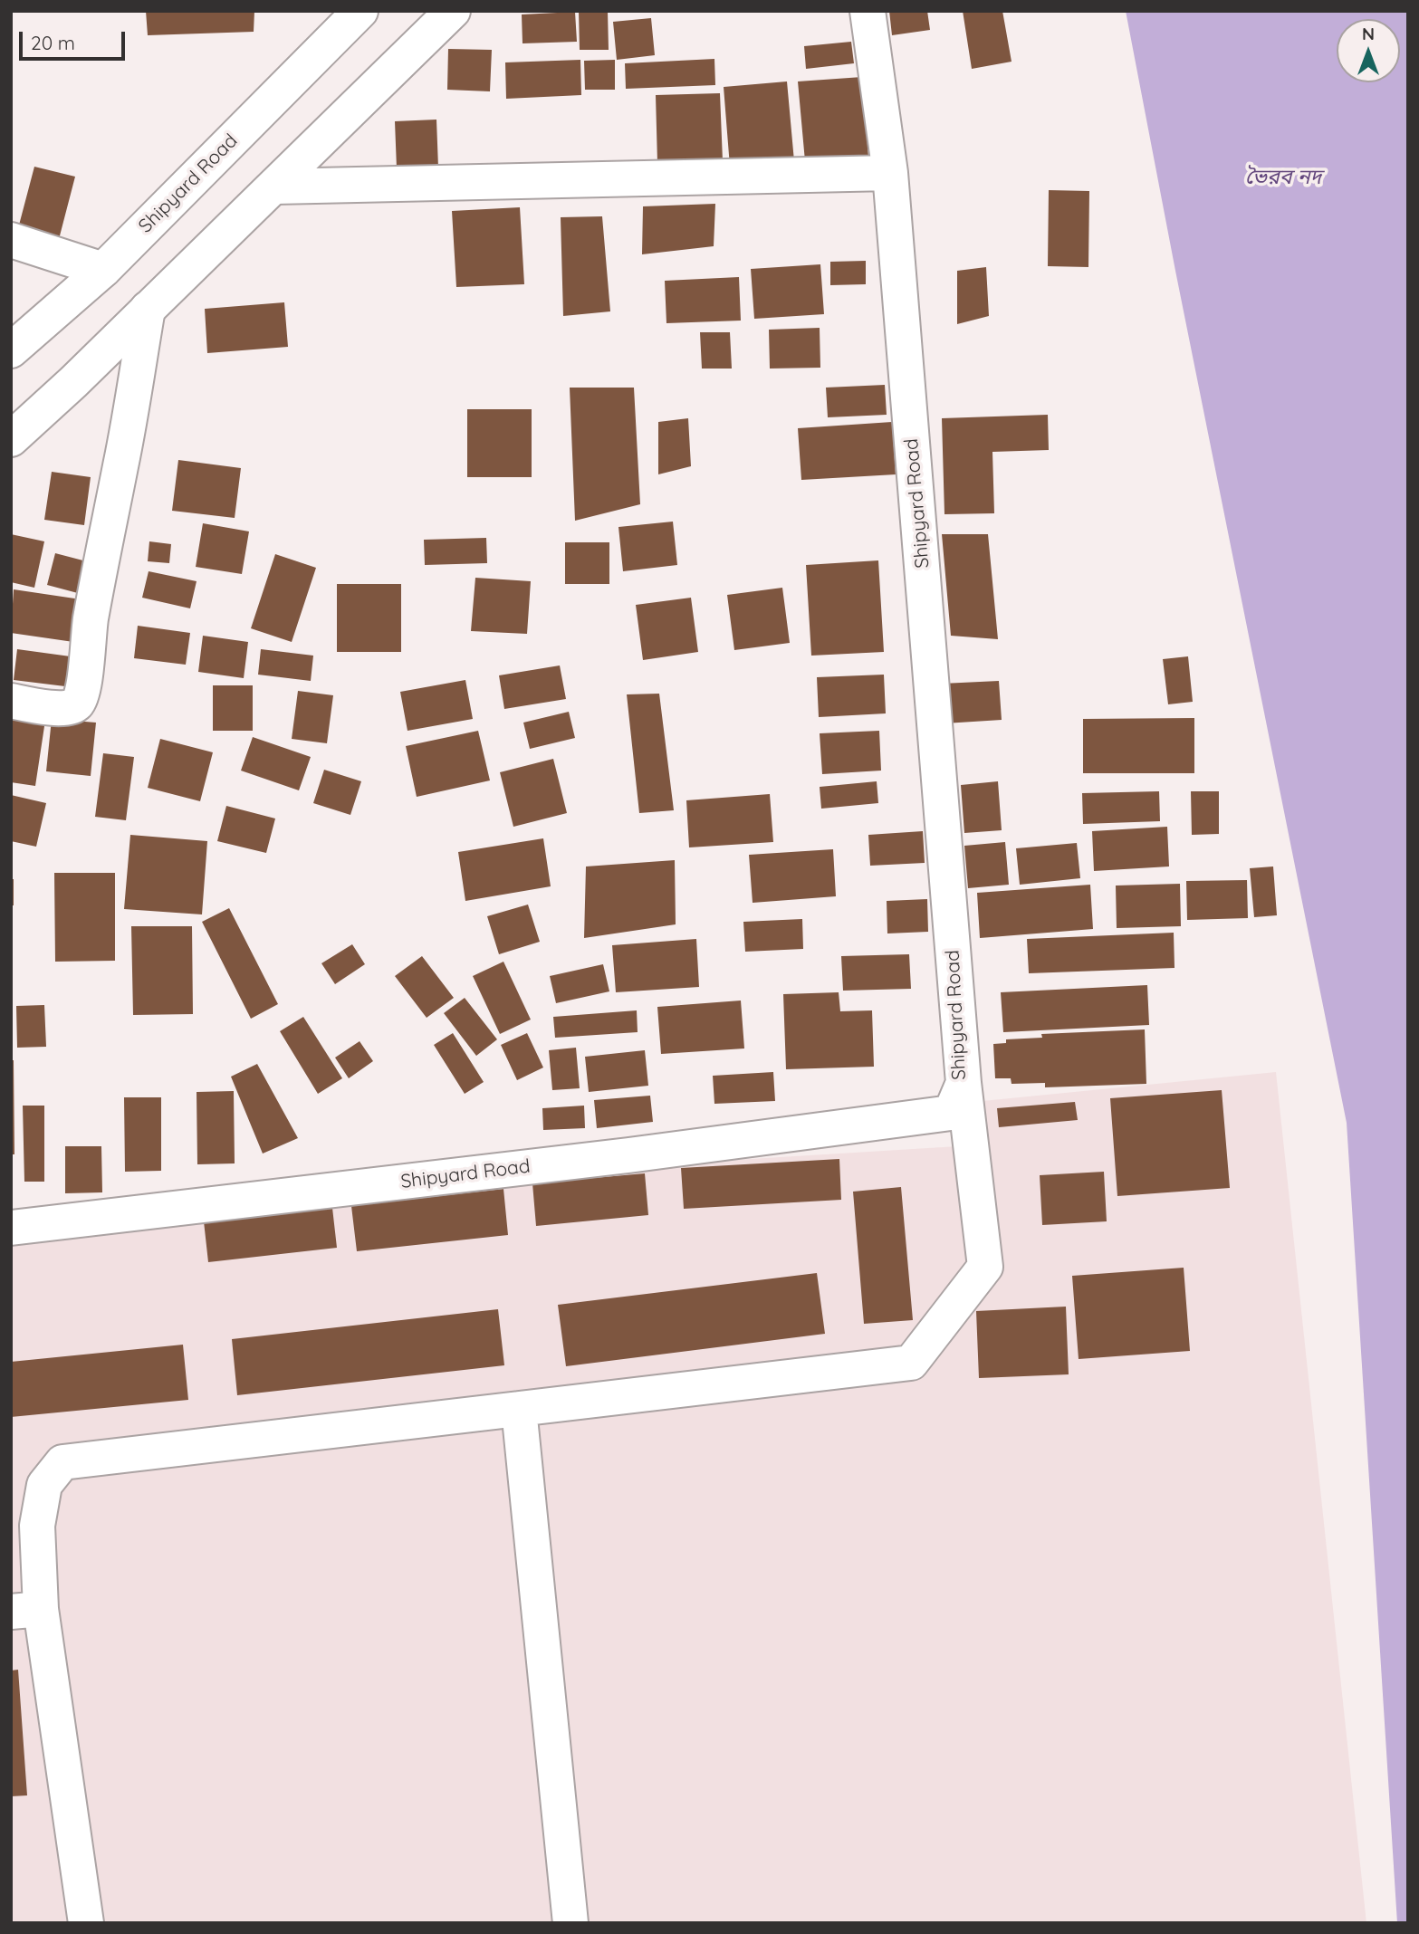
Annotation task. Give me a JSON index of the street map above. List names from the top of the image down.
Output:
{
  "streets": {
    "street": ["Shipyard Road"]
  },
  "water": ["ভৈরব নদ"],
  "scale_bar": "20 m",
  "north": "top"
}
